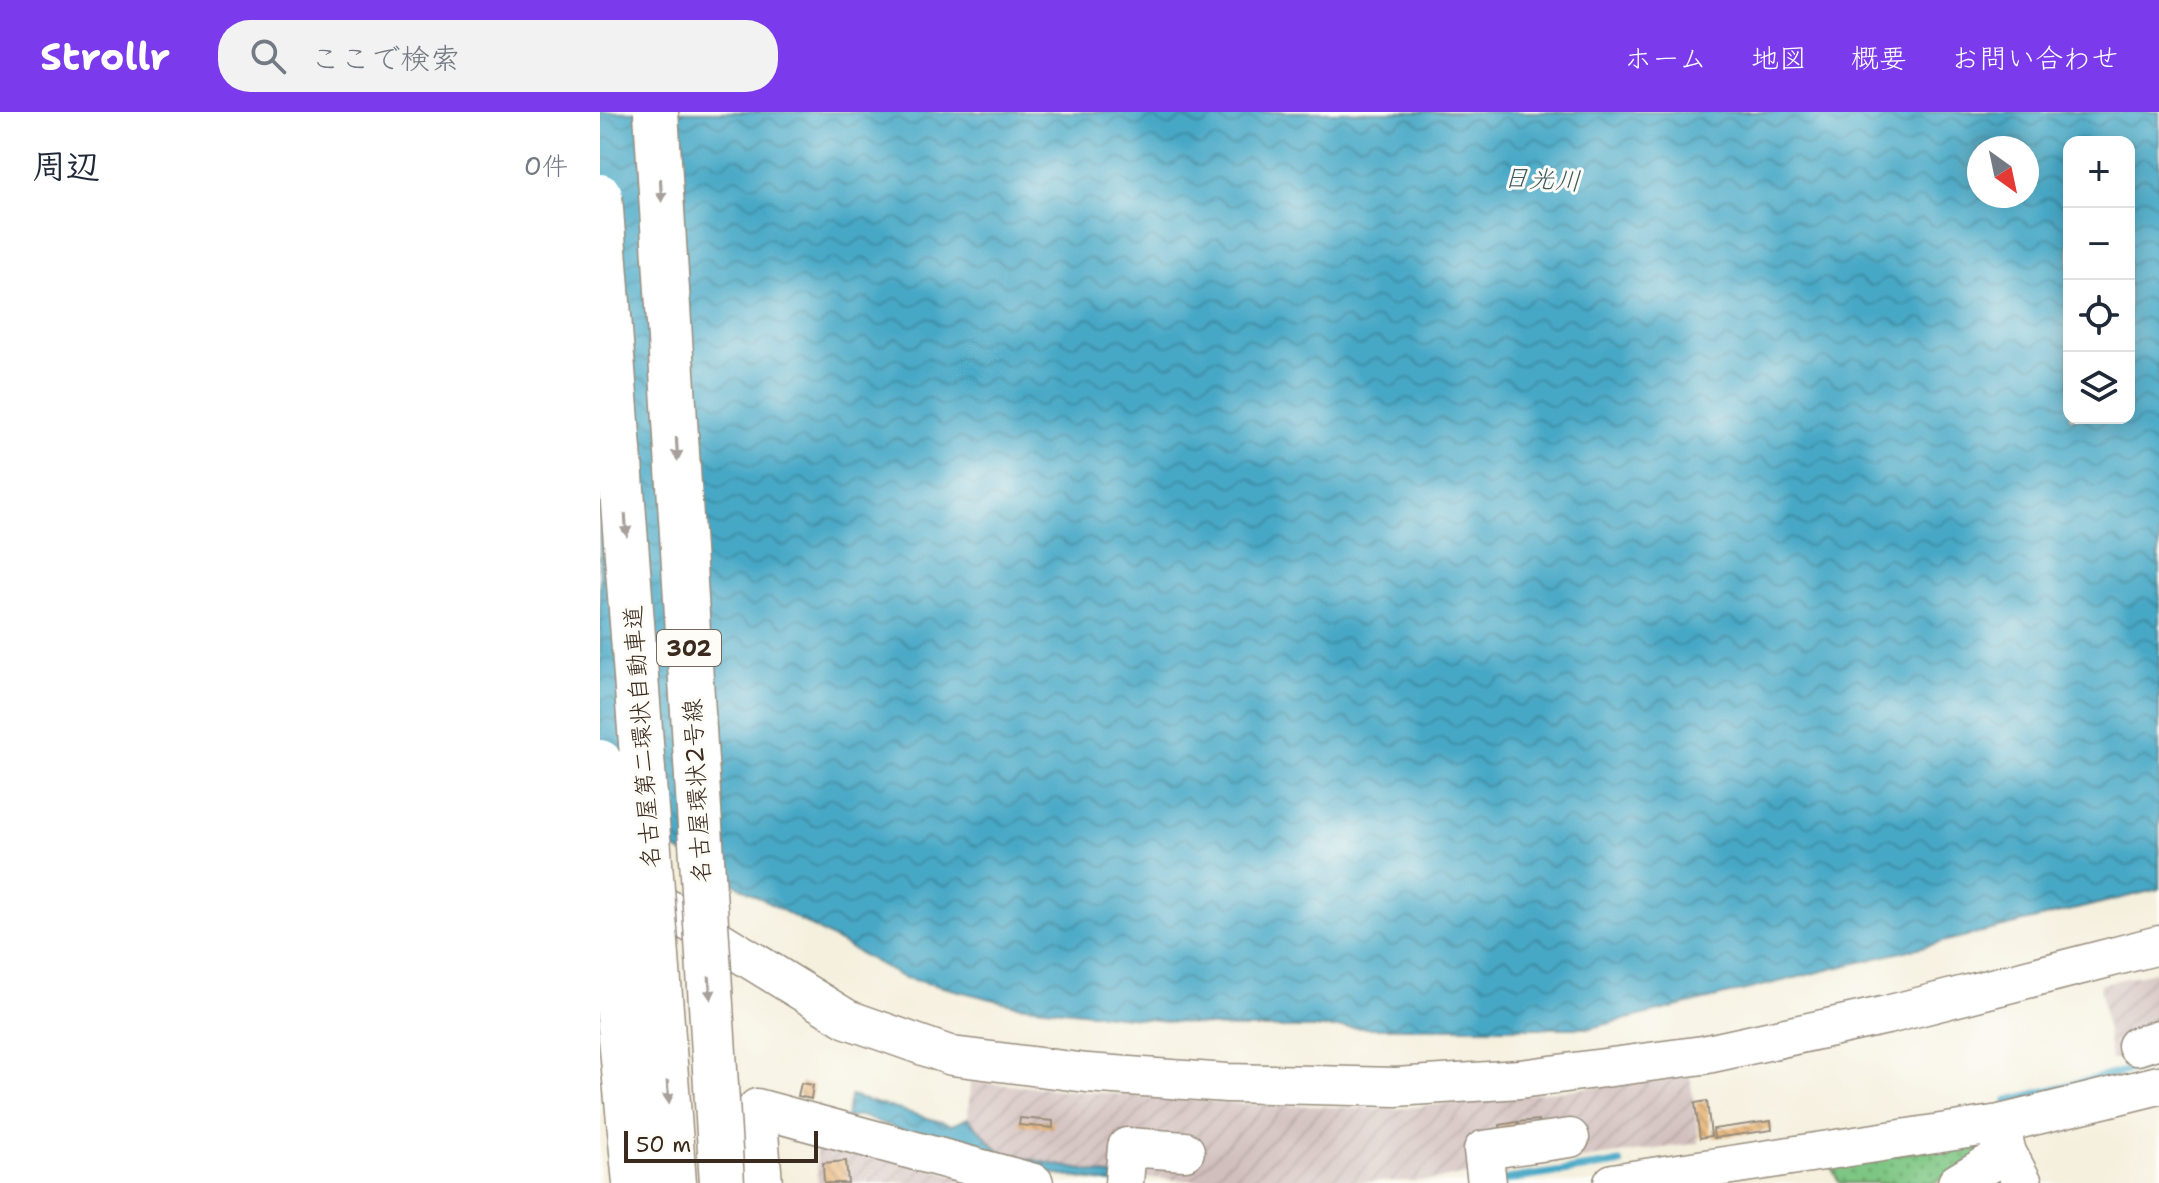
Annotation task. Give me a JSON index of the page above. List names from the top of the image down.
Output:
{
  "streets": {
    "highway": ["302", "名古屋第二環状自動車道", "名古屋環状2号線"]
  },
  "one_way": ["名古屋環状2号線"],
  "water": ["日光川"],
  "scale_bar": "50 m",
  "north": "bottom right",
  "page": {
    "header": "Strollr",
    "search": "ここで検索",
    "nav": [
      "ホーム",
      "地図",
      "概要",
      "お問い合わせ"
    ],
    "heading": ["周辺", "0件"],
    "map_buttons": ["+", "−"],
    "scale": "50 m"
  }
}
